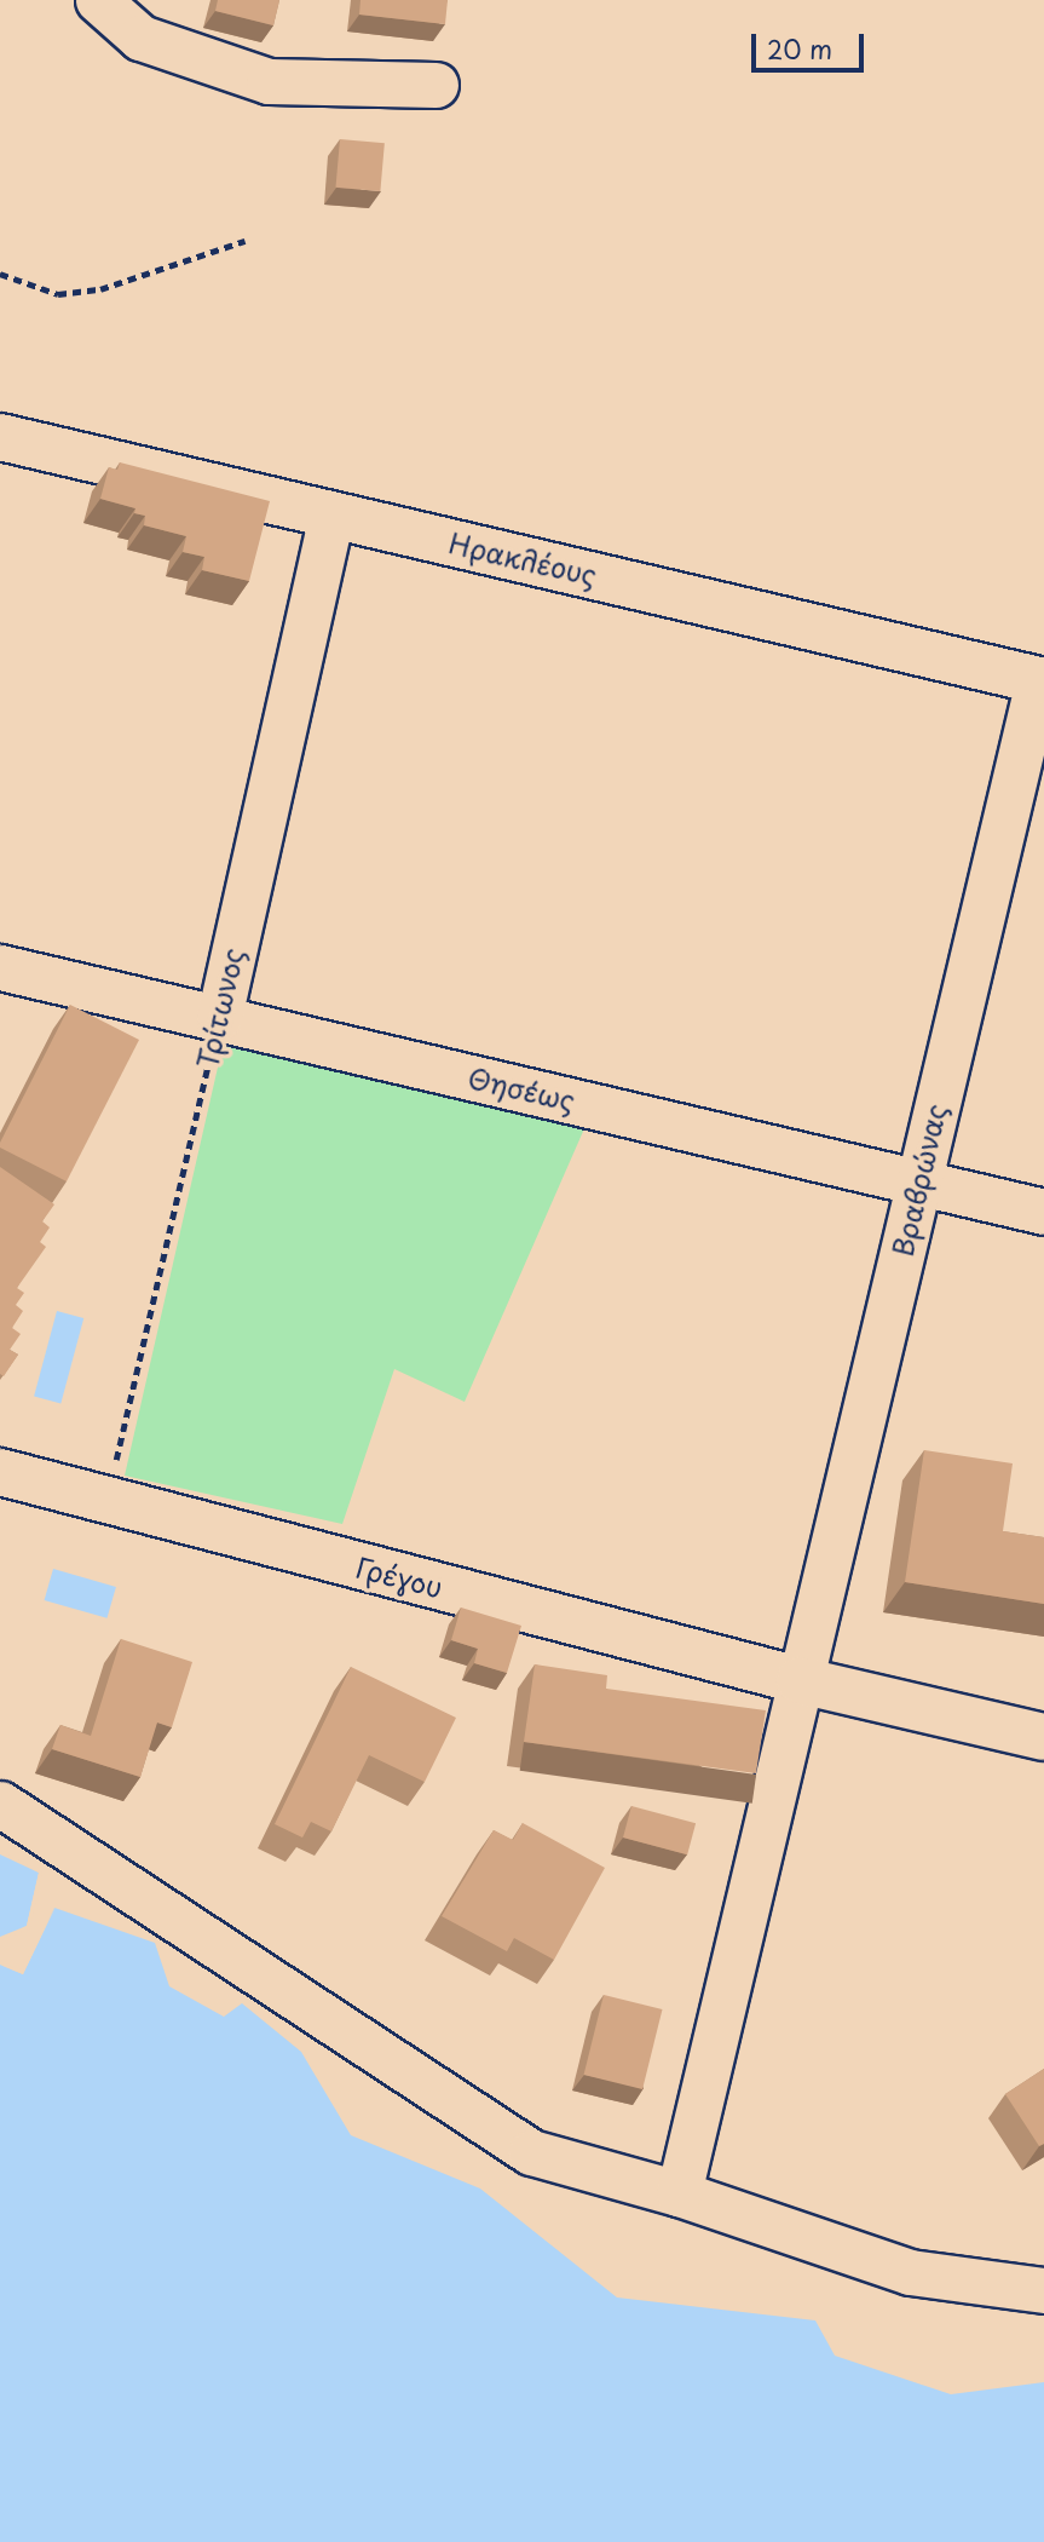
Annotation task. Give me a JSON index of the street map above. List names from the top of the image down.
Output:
{
  "streets": {
    "main road": ["Ηρακλέους", "Γρέγου"],
    "street": ["Τρίτωνος", "Θησέως", "Βραβρώνας"]
  },
  "crossings": [
    ["Ηρακλέους", "Τρίτωνος"],
    ["Ηρακλέους", "Βραβρώνας"],
    ["Τρίτωνος", "Θησέως"],
    ["Τρίτωνος", "Γρέγου"],
    ["Θησέως", "Βραβρώνας"],
    ["Βραβρώνας", "Γρέγου"]
  ],
  "scale_bar": "20 m"
}
